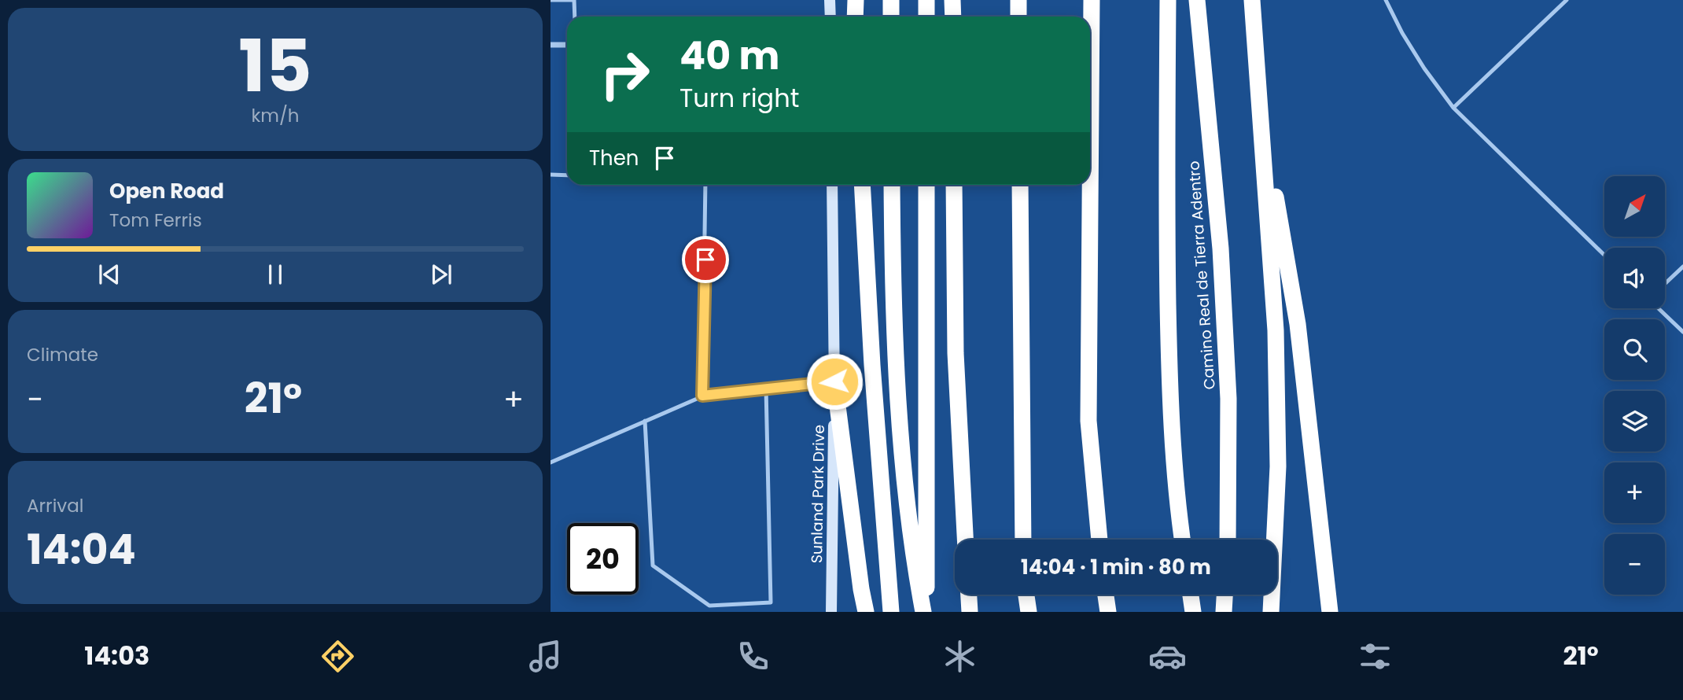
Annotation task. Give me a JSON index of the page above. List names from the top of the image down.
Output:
{
  "streets": {
    "highway": ["Camino Real de Tierra Adentro"],
    "main road": ["Sunland Park Drive"]
  },
  "north": "top right",
  "page": {
    "tile": [
      ["15", "km/h"],
      "Climate",
      ["Arrival", "14:04"]
    ],
    "turn": ["40 m", "Turn right"],
    "then": "Then",
    "song": ["Open Road", "Tom Ferris"],
    "map_buttons": ["+", "−"],
    "heat": ["−", "21°", "+"],
    "limit": "20",
    "trip": "14:04 · 1 min · 80 m",
    "tabs": ["14:03", "21°"]
  }
}
